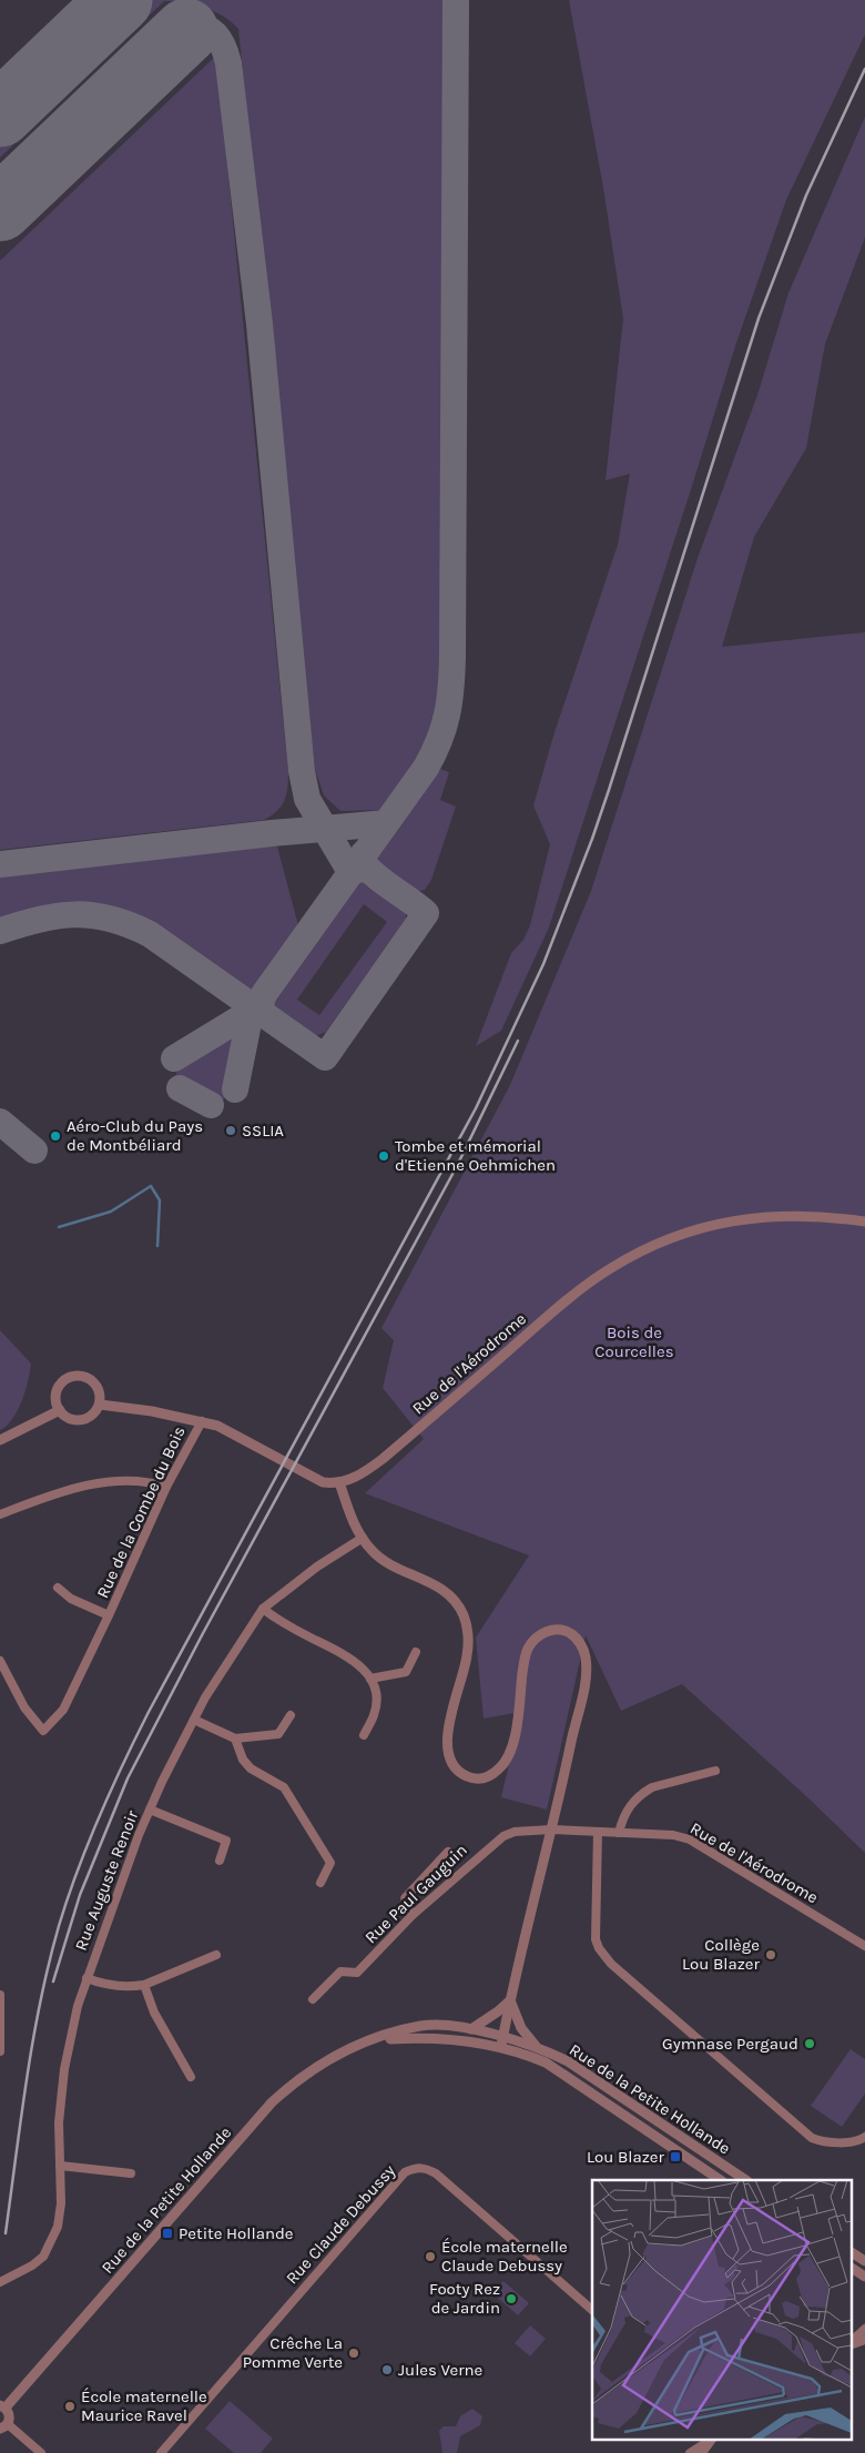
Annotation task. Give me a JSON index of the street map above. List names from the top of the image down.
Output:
{
  "streets": {
    "street": [
      "Rue de l'Aérodrome",
      "Rue de la Combe du Bois",
      "Rue Auguste Renoir",
      "Rue Paul Gauguin",
      "Rue de la Petite Hollande",
      "Rue Claude Debussy"
    ]
  },
  "crossings": [
    ["Rue de l'Aérodrome", "Rue Paul Gauguin"]
  ],
  "parks": ["Bois de Courcelles"],
  "places": {
    "other": [
      "SSLIA",
      "Aéro-Club du Pays de Montbéliard",
      "Tombe et mémorial d'Etienne Oehmichen",
      "Collège Lou Blazer",
      "Gymnase Pergaud",
      "École maternelle Claude Debussy",
      "Footy Rez de Jardin",
      "Crêche La Pomme Verte",
      "Jules Verne",
      "École maternelle Maurice Ravel"
    ],
    "transit": ["Lou Blazer", "Petite Hollande"]
  }
}
